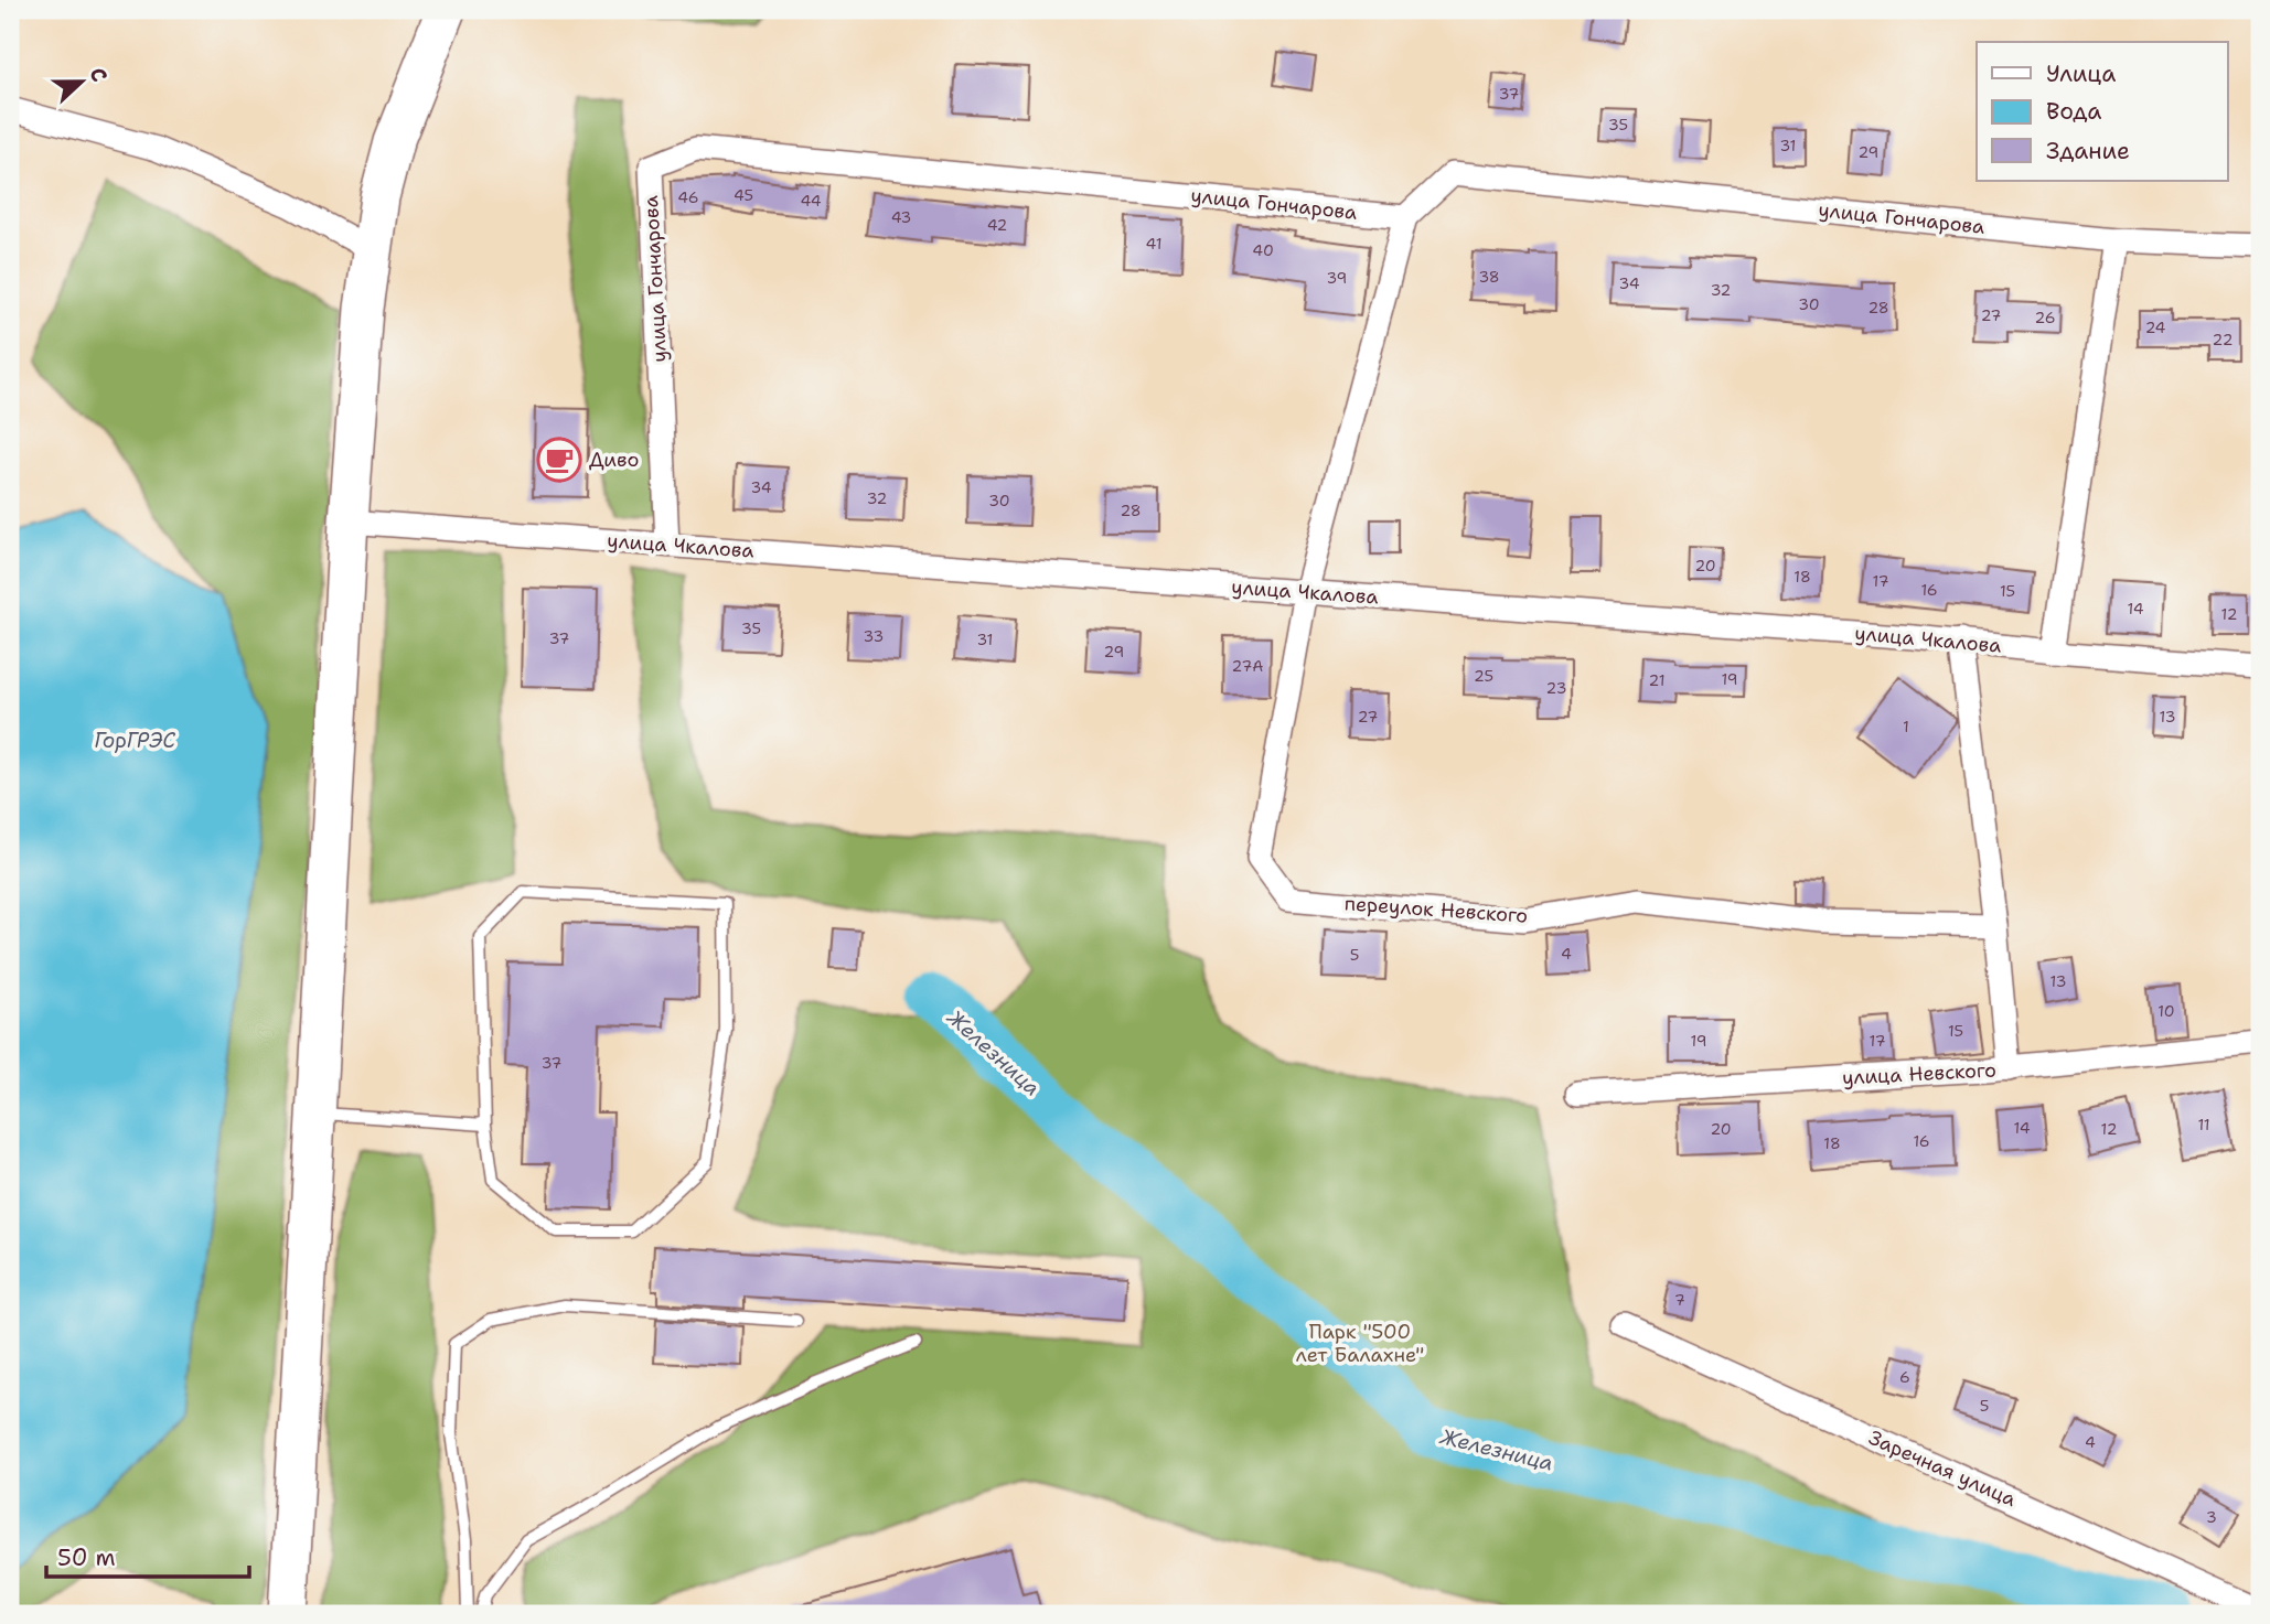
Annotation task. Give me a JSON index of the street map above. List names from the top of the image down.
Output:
{
  "streets": {
    "street": [
      "улица Гончарова",
      "улица Чкалова",
      "переулок Невского",
      "улица Невского",
      "Заречная улица"
    ]
  },
  "crossings": [
    ["улица Гончарова", "улица Чкалова"],
    ["улица Гончарова", "переулок Невского"],
    ["улица Чкалова", "переулок Невского"]
  ],
  "water": ["ГорГРЭС", "Железница"],
  "parks": ["Парк \"500 лет Балахне\""],
  "places": {
    "cafe": ["Диво"]
  },
  "house_numbers": [
    "37",
    "35",
    "31",
    "29",
    "45",
    "46",
    "44",
    "43",
    "42",
    "41",
    "40",
    "38",
    "39",
    "34",
    "32",
    "30",
    "28",
    "27",
    "26",
    "24",
    "22",
    "34",
    "32",
    "30",
    "28",
    "20",
    "18",
    "17",
    "16",
    "15",
    "14",
    "12",
    "35",
    "33",
    "37",
    "31",
    "29",
    "27А",
    "25",
    "19",
    "21",
    "23",
    "27",
    "13",
    "1",
    "4",
    "5",
    "13",
    "10",
    "15",
    "19",
    "17",
    "37",
    "11",
    "14",
    "20",
    "12",
    "16",
    "18",
    "7",
    "6",
    "5",
    "4",
    "3"
  ],
  "legend": ["Улица", "Вода", "Здание"],
  "scale_bar": "50 m",
  "north": "right"
}
